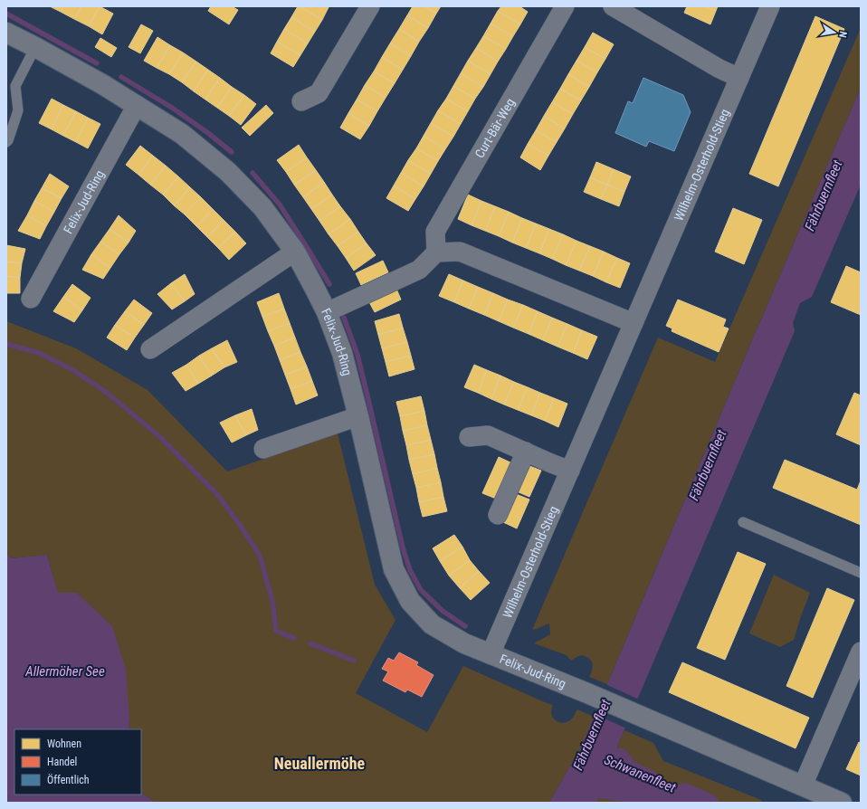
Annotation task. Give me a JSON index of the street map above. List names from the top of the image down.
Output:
{
  "streets": {
    "street": ["Curt-Bär-Weg", "Wilhelm-Osterhold-Stieg", "Felix-Jud-Ring"]
  },
  "crossings": [
    ["Wilhelm-Osterhold-Stieg", "Felix-Jud-Ring"]
  ],
  "districts": ["Neuallermöhe"],
  "water": ["Fährbuernfleet", "Allermöher See", "Schwanenfleet"],
  "legend": ["Wohnen", "Handel", "Öffentlich"],
  "north": "right"
}
